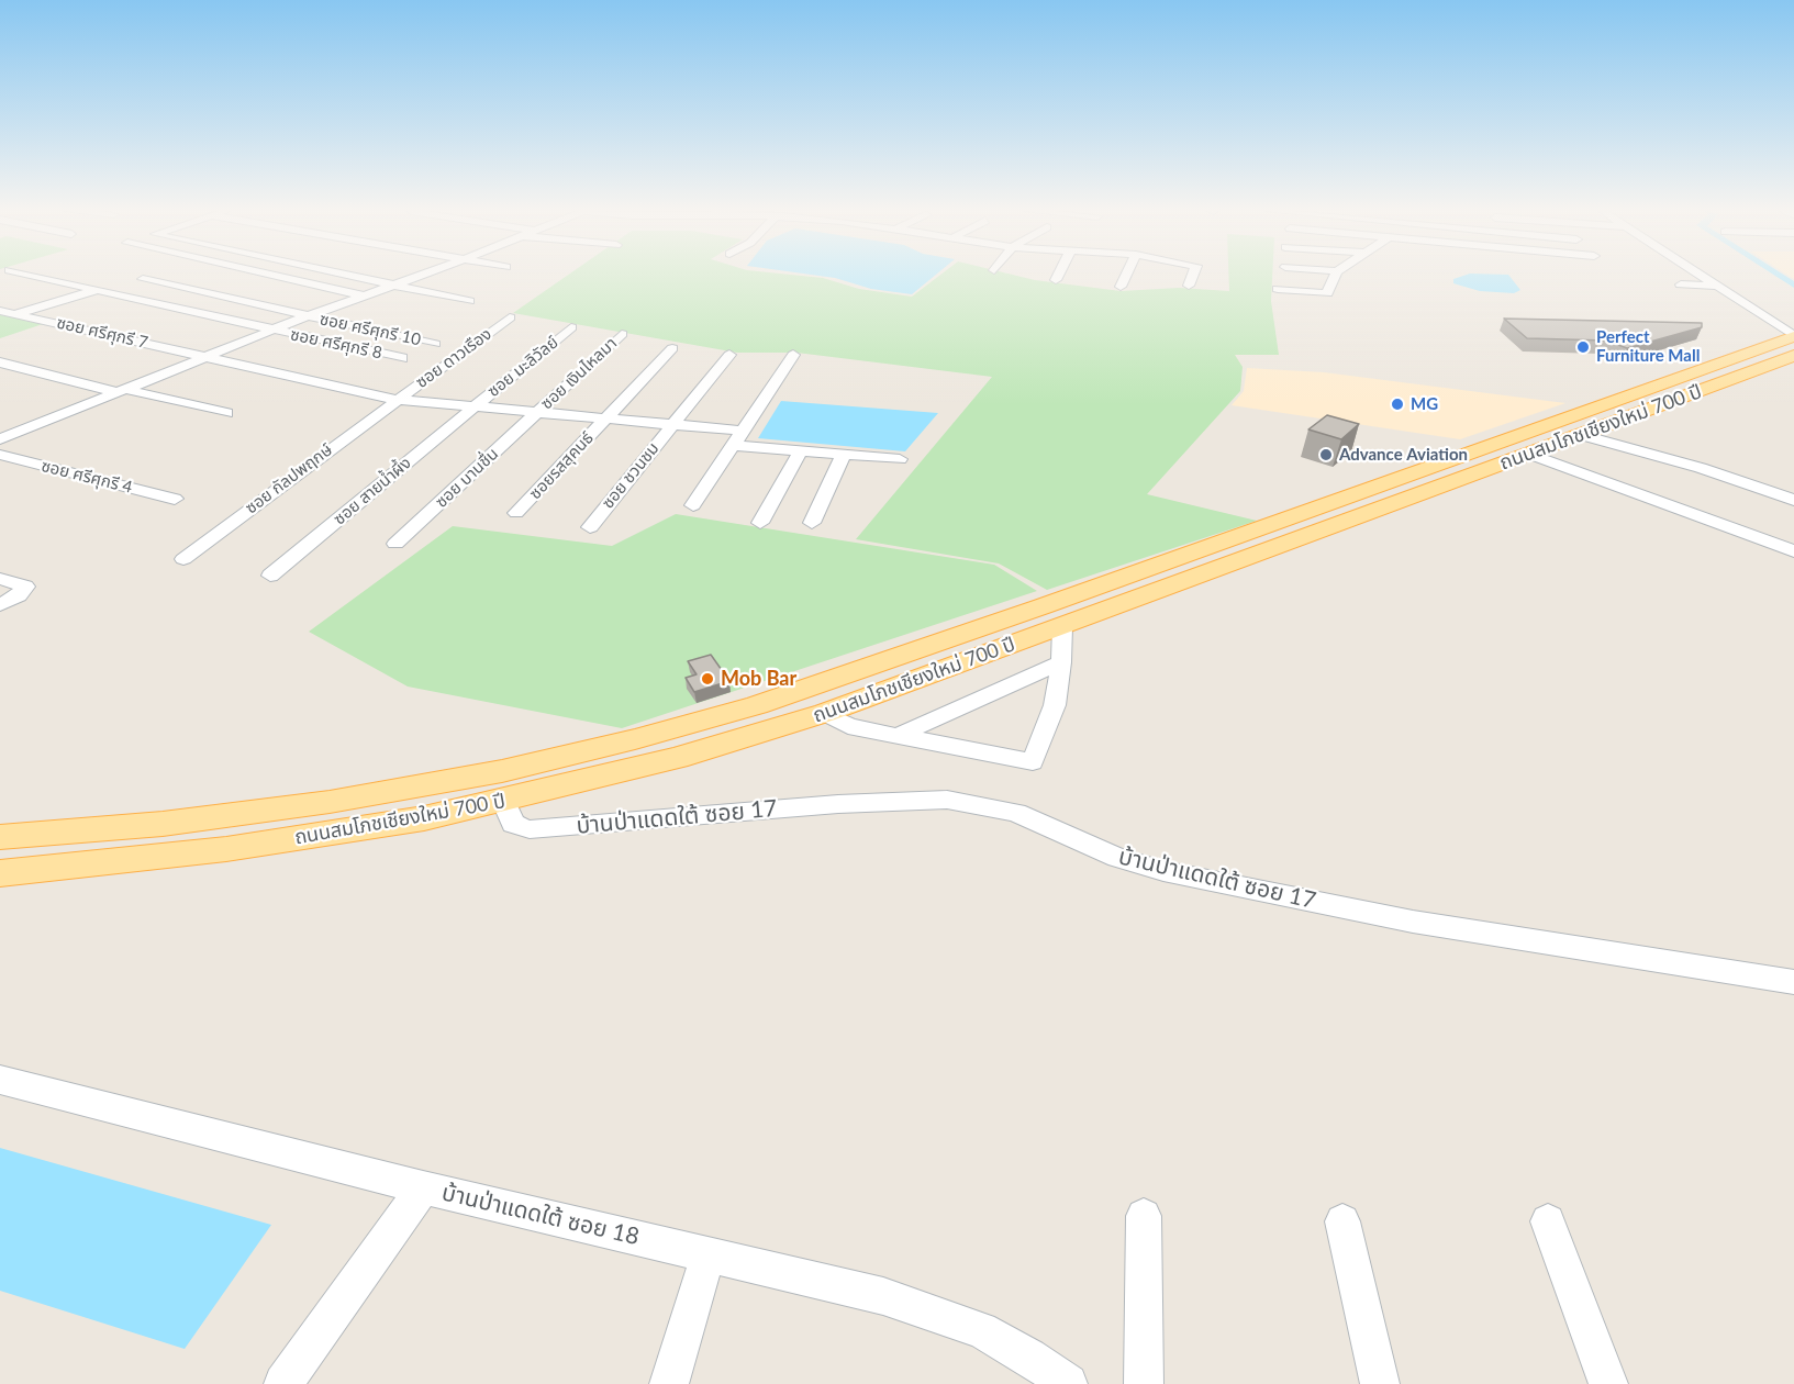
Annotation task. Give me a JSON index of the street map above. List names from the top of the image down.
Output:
{
  "streets": {
    "main road": ["ถนนสมโภชเชียงใหม่ 700 ปี"],
    "street": [
      "ซอย ศรีศุกรี 10",
      "ซอย ศรีศุกรี 7",
      "ซอย ศรีศุกรี 8",
      "ซอย ดาวเรือง",
      "ซอย มะลิวัลย์",
      "ซอย เงินไหลมา",
      "ซอยรสสุคนธ์",
      "ซอย ชวนชม",
      "ซอย ศรีศุกรี 4",
      "ซอย บานชื่น",
      "ซอย กัลปพฤกษ์",
      "ซอย สายน้ำผึ้ง",
      "บ้านป่าแดดใต้ ซอย 17",
      "บ้านป่าแดดใต้ ซอย 18"
    ]
  },
  "crossings": [
    ["ซอย ศรีศุกรี 7", "ซอย ดาวเรือง"],
    ["ซอย ศรีศุกรี 7", "ซอย มะลิวัลย์"],
    ["ซอย ศรีศุกรี 7", "ซอย เงินไหลมา"],
    ["ซอย ศรีศุกรี 7", "ซอยรสสุคนธ์"],
    ["ซอย ศรีศุกรี 7", "ซอย ชวนชม"],
    ["ซอย ศรีศุกรี 7", "ซอย บานชื่น"],
    ["ซอย ศรีศุกรี 7", "ซอย กัลปพฤกษ์"],
    ["ซอย ศรีศุกรี 7", "ซอย สายน้ำผึ้ง"],
    ["ซอย ดาวเรือง", "ซอย กัลปพฤกษ์"],
    ["ซอย มะลิวัลย์", "ซอย สายน้ำผึ้ง"],
    ["ซอย เงินไหลมา", "ซอย บานชื่น"],
    ["ถนนสมโภชเชียงใหม่ 700 ปี", "บ้านป่าแดดใต้ ซอย 17"]
  ],
  "places": [
    "Perfect Furniture Mall",
    "MG",
    "Advance Aviation",
    "Mob Bar"
  ]
}
